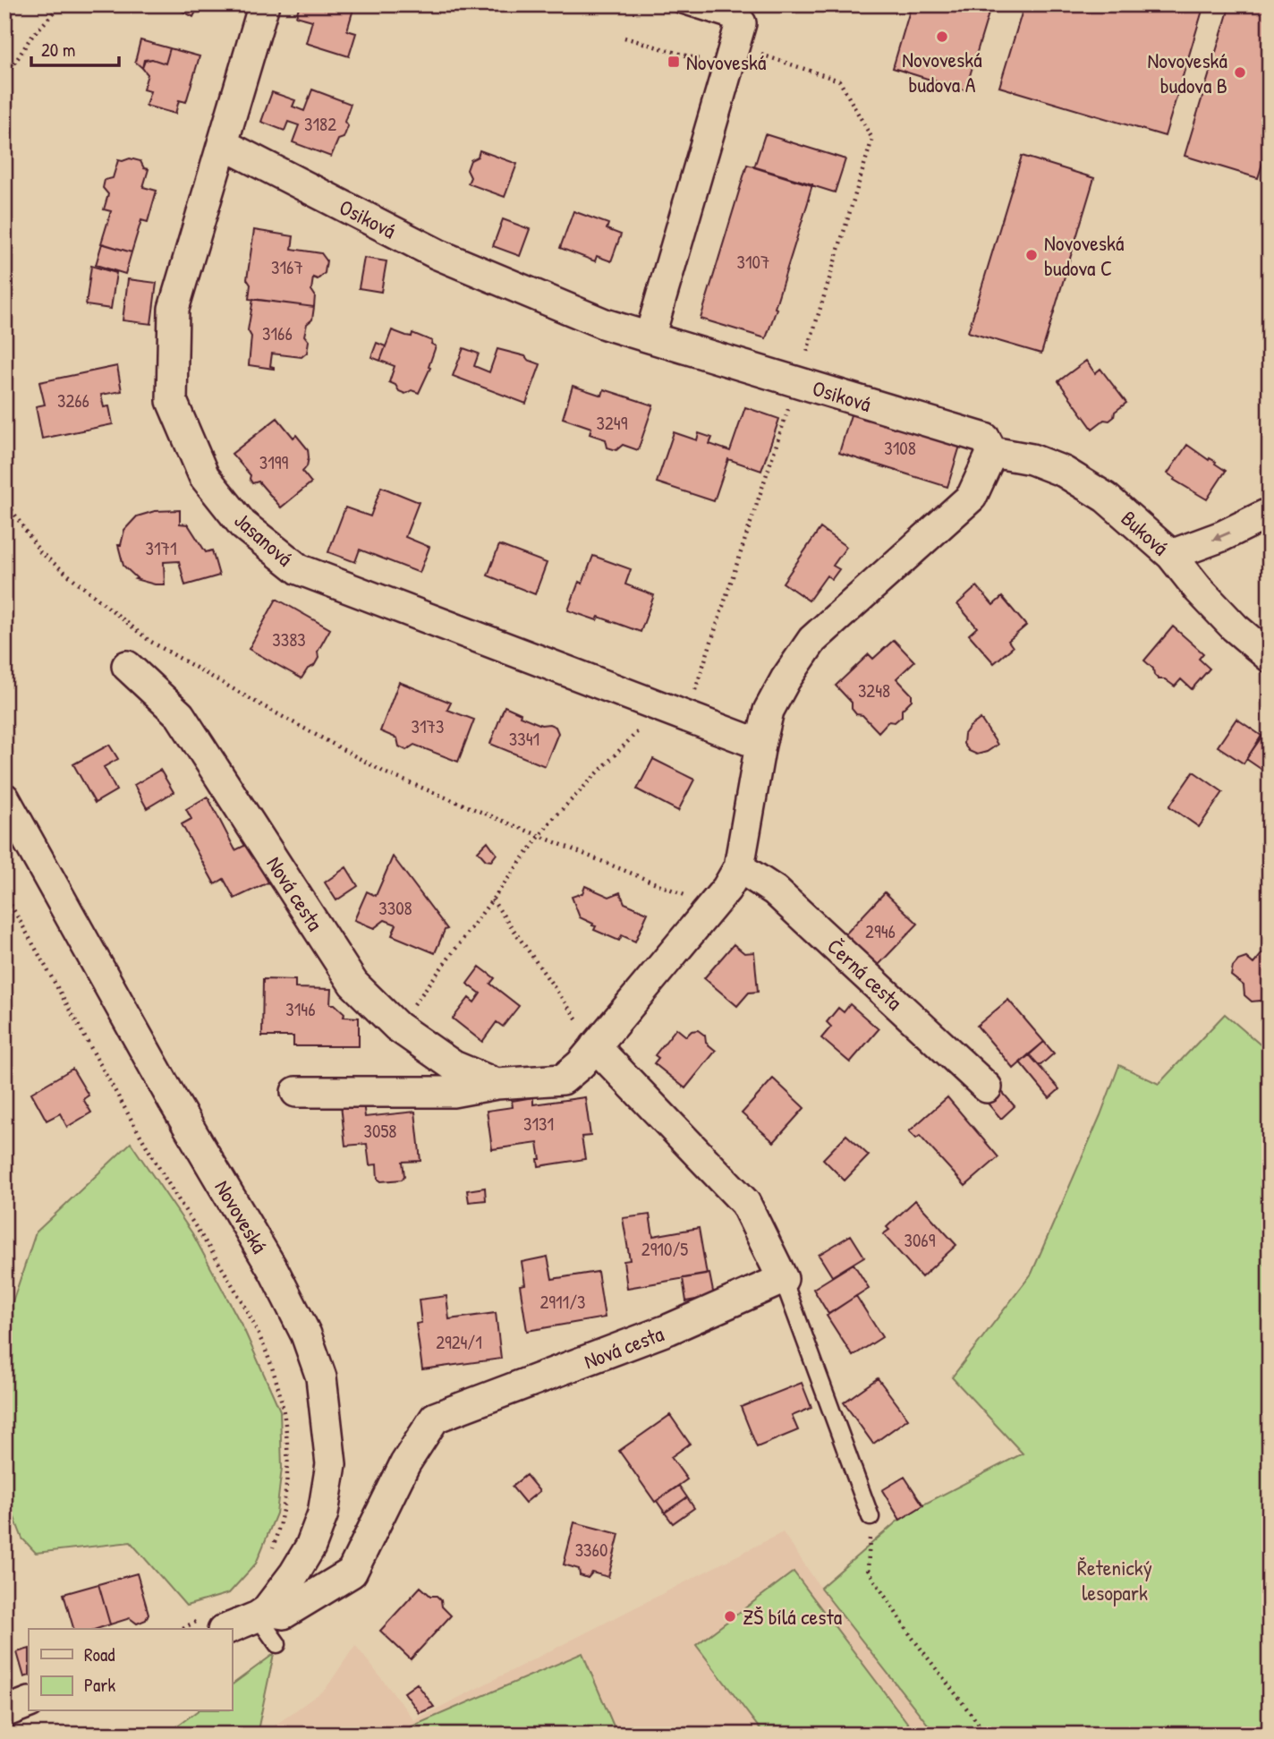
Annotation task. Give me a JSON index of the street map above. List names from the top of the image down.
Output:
{
  "streets": {
    "street": [
      "Osiková",
      "Buková",
      "Jasanová",
      "Nová cesta",
      "Černá cesta",
      "Novoveská"
    ]
  },
  "crossings": [
    ["Osiková", "Buková"],
    ["Osiková", "Jasanová"],
    ["Nová cesta", "Černá cesta"],
    ["Nová cesta", "Novoveská"]
  ],
  "parks": ["Řetenický lesopark"],
  "places": {
    "other": [
      "Novoveská budova A",
      "Novoveská budova B",
      "Novoveská budova C",
      "ZŠ bílá cesta"
    ],
    "transit": ["Novoveská"]
  },
  "house_numbers": [
    "3182",
    "3107",
    "3167",
    "3166",
    "3266",
    "3249",
    "3108",
    "3199",
    "3171",
    "3383",
    "3248",
    "3173",
    "3341",
    "3308",
    "2946",
    "3146",
    "3131",
    "3058",
    "3069",
    "2910/5",
    "2911/3",
    "2924/1",
    "3360"
  ],
  "legend": ["Road", "Park"],
  "scale_bar": "20 m"
}
